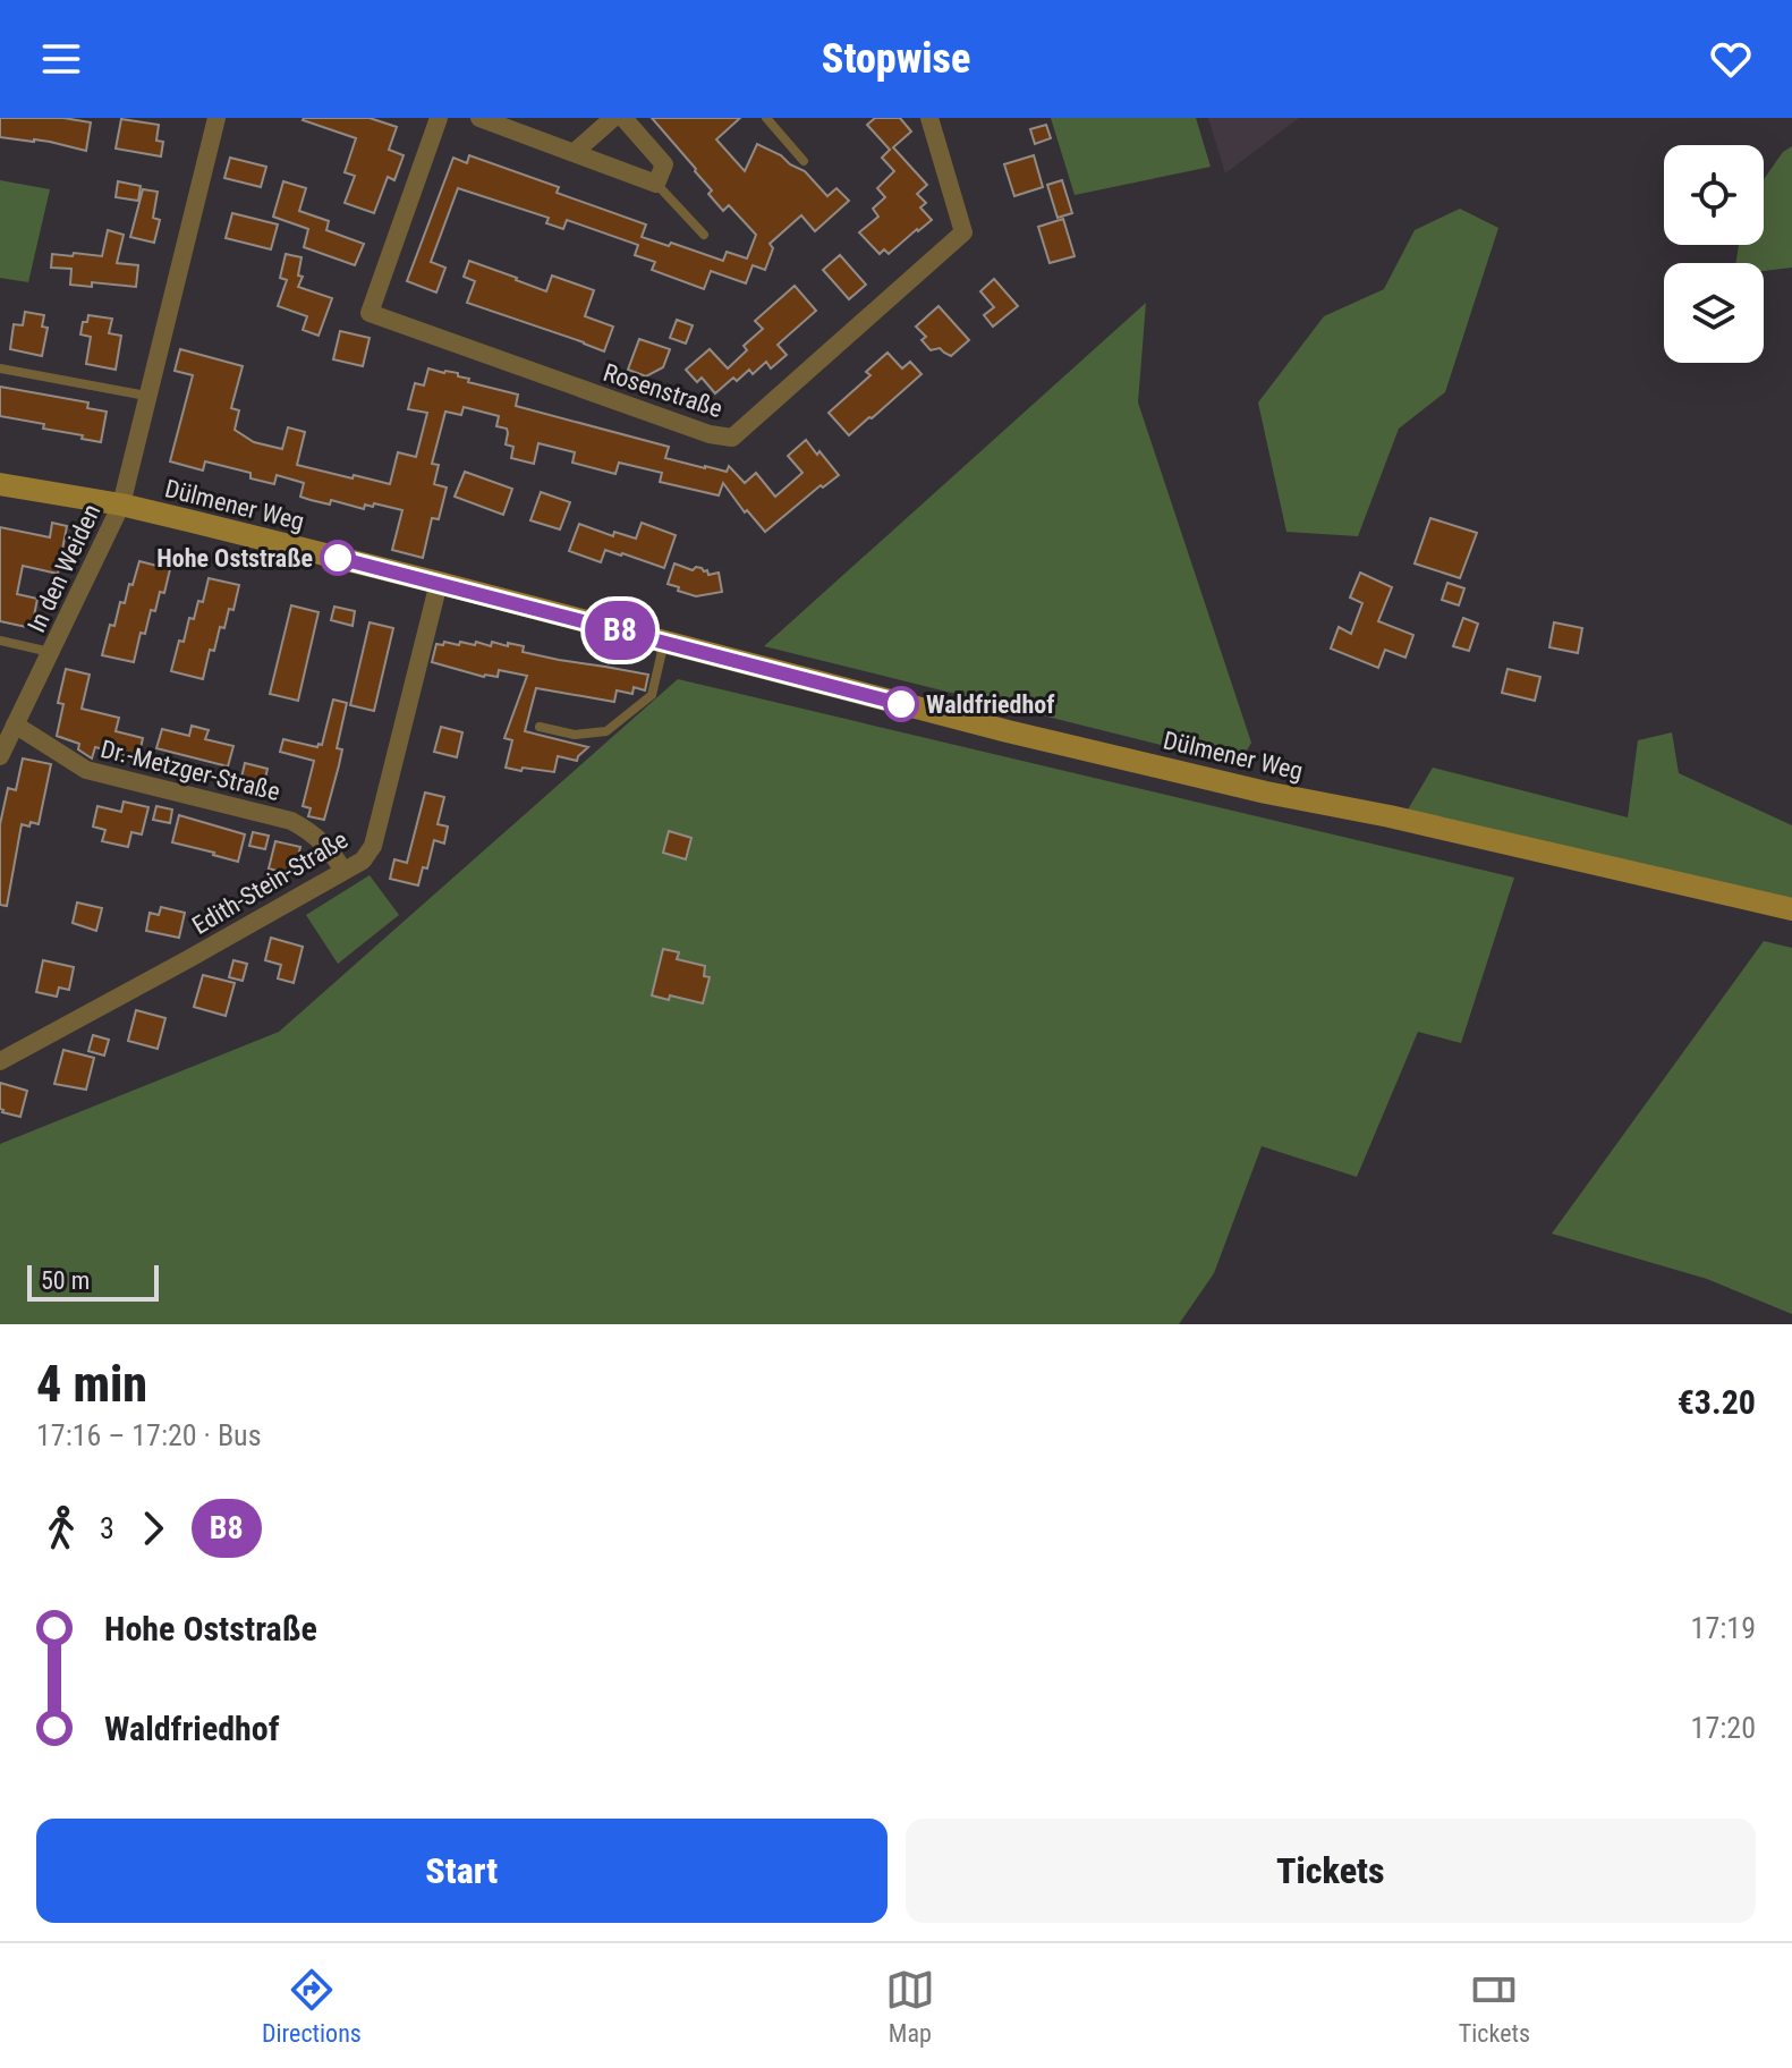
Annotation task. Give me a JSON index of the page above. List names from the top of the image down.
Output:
{
  "streets": {
    "street": [
      "Rosenstraße",
      "Dülmener Weg",
      "In den Weiden",
      "Dr.-Metzger-Straße",
      "Edith-Stein-Straße"
    ]
  },
  "crossings": [
    ["Dülmener Weg", "In den Weiden"],
    ["Dülmener Weg", "Edith-Stein-Straße"],
    ["In den Weiden", "Dr.-Metzger-Straße"],
    ["Dr.-Metzger-Straße", "Edith-Stein-Straße"]
  ],
  "places": ["Hohe Oststraße", "Waldfriedhof"],
  "lines": ["bus line B8"],
  "scale_bar": "50 m",
  "page": {
    "header": "Stopwise",
    "on_map": "B8",
    "scale": "50 m",
    "heading": ["4 min", "17:16 – 17:20 · Bus", "€3.20"],
    "legs": ["3", "B8"],
    "list": [
      {
        "name": "Hohe Oststraße",
        "value": "17:19"
      },
      {
        "name": "Waldfriedhof",
        "value": "17:20"
      }
    ],
    "buttons": ["Start", "Tickets"],
    "tabs": ["Directions", "Map", "Tickets"]
  }
}
